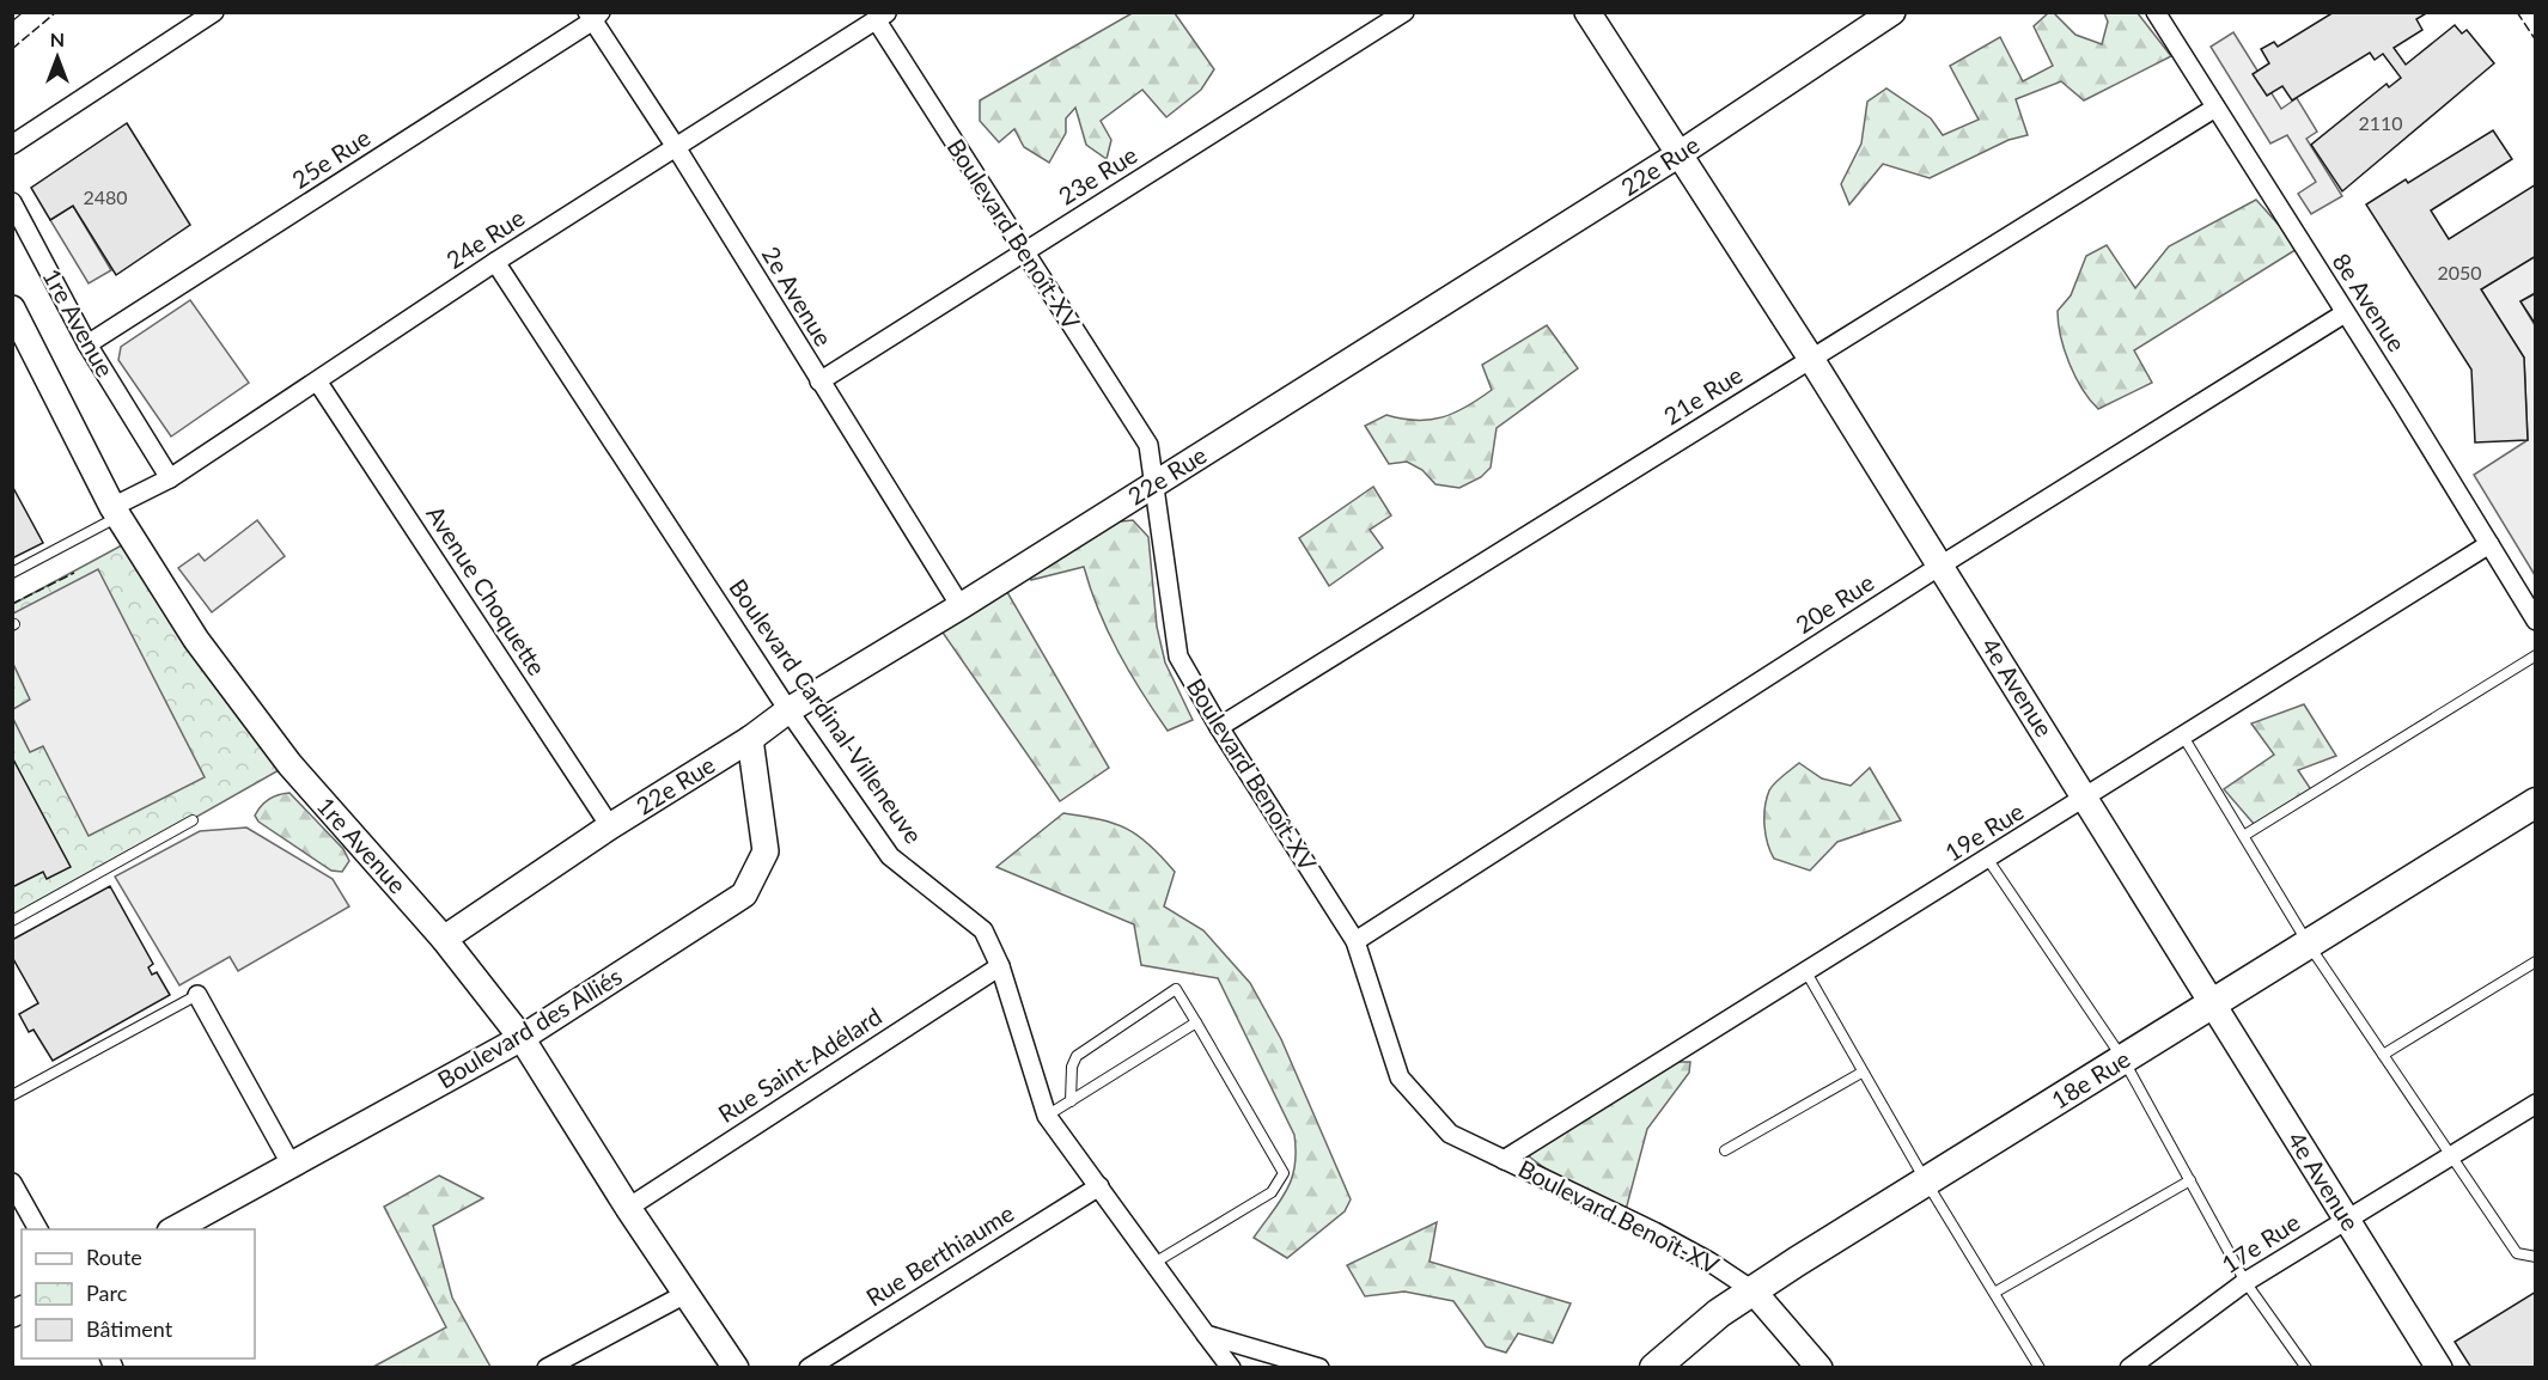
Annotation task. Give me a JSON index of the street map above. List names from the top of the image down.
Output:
{
  "streets": {
    "main road": ["18e Rue"],
    "street": [
      "25e Rue",
      "22e Rue",
      "23e Rue",
      "Boulevard Benoît-XV",
      "24e Rue",
      "2e Avenue",
      "8e Avenue",
      "1re Avenue",
      "21e Rue",
      "Avenue Choquette",
      "20e Rue",
      "4e Avenue",
      "Boulevard Cardinal-Villeneuve",
      "19e Rue",
      "Boulevard des Alliés",
      "Rue Saint-Adélard",
      "17e Rue",
      "Rue Berthiaume"
    ]
  },
  "crossings": [
    ["25e Rue", "2e Avenue"],
    ["25e Rue", "1re Avenue"],
    ["22e Rue", "Boulevard Benoît-XV"],
    ["22e Rue", "2e Avenue"],
    ["22e Rue", "1re Avenue"],
    ["22e Rue", "Avenue Choquette"],
    ["22e Rue", "4e Avenue"],
    ["22e Rue", "Boulevard Cardinal-Villeneuve"],
    ["22e Rue", "Boulevard des Alliés"],
    ["23e Rue", "Boulevard Benoît-XV"],
    ["23e Rue", "2e Avenue"],
    ["Boulevard Benoît-XV", "24e Rue"],
    ["Boulevard Benoît-XV", "21e Rue"],
    ["Boulevard Benoît-XV", "20e Rue"],
    ["Boulevard Benoît-XV", "19e Rue"],
    ["Boulevard Benoît-XV", "18e Rue"],
    ["24e Rue", "2e Avenue"],
    ["24e Rue", "1re Avenue"],
    ["24e Rue", "Avenue Choquette"],
    ["24e Rue", "Boulevard Cardinal-Villeneuve"],
    ["8e Avenue", "21e Rue"],
    ["8e Avenue", "20e Rue"],
    ["8e Avenue", "19e Rue"],
    ["1re Avenue", "Boulevard des Alliés"],
    ["1re Avenue", "Rue Saint-Adélard"],
    ["21e Rue", "4e Avenue"],
    ["20e Rue", "4e Avenue"],
    ["4e Avenue", "19e Rue"],
    ["4e Avenue", "18e Rue"],
    ["4e Avenue", "17e Rue"],
    ["Boulevard Cardinal-Villeneuve", "Rue Saint-Adélard"],
    ["Boulevard Cardinal-Villeneuve", "Rue Berthiaume"]
  ],
  "house_numbers": ["2110", "2480", "2050"],
  "legend": ["Route", "Parc", "Bâtiment"],
  "north": "top"
}
